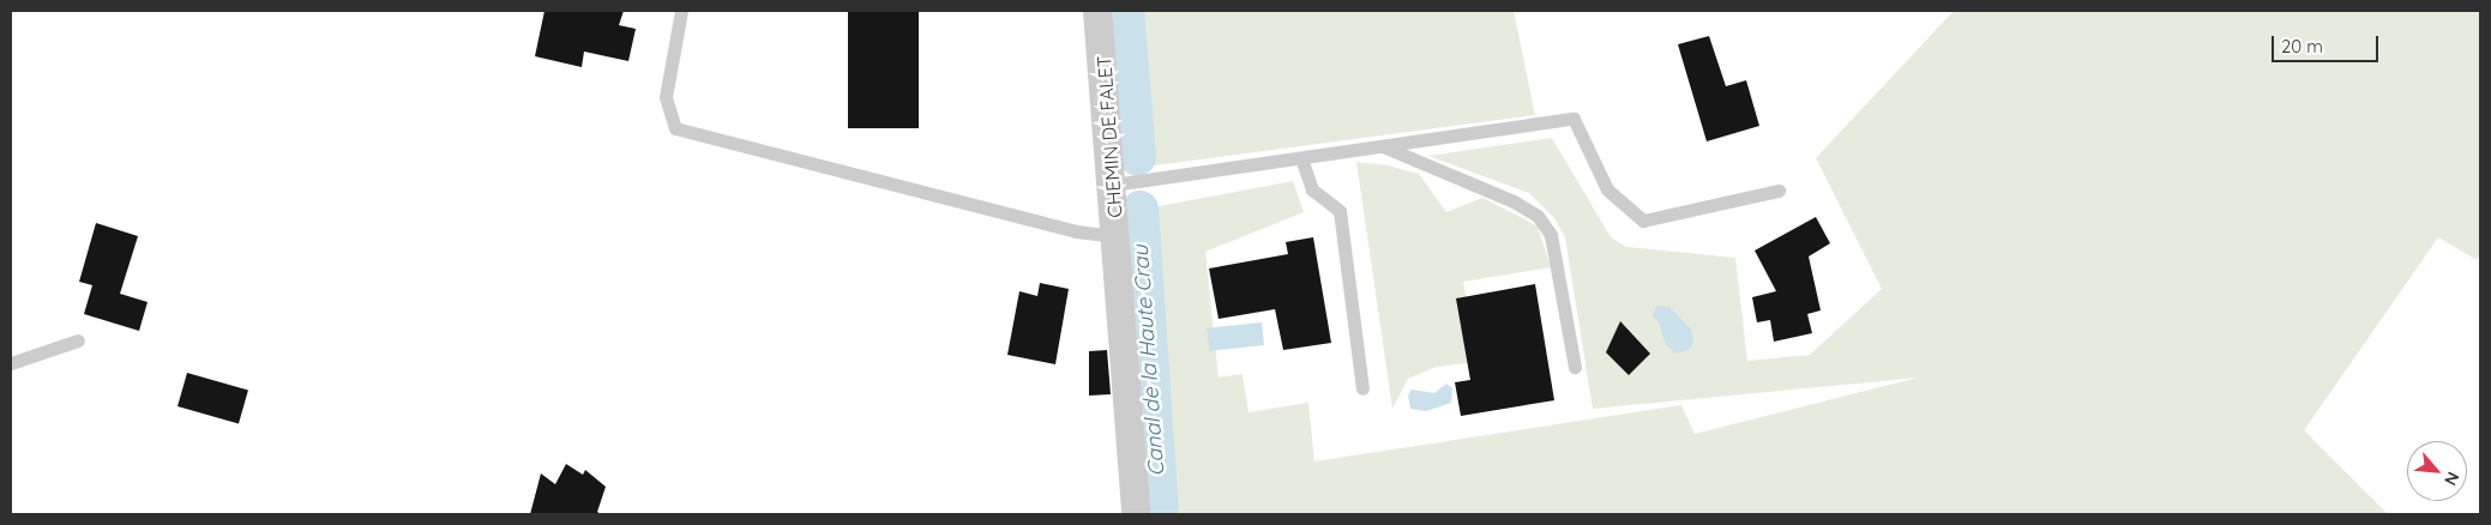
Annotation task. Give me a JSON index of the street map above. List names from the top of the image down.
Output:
{
  "streets": {
    "street": ["CHEMIN DE FALET"]
  },
  "water": ["Canal de la Haute Crau"],
  "scale_bar": "20 m",
  "north": "bottom right"
}
